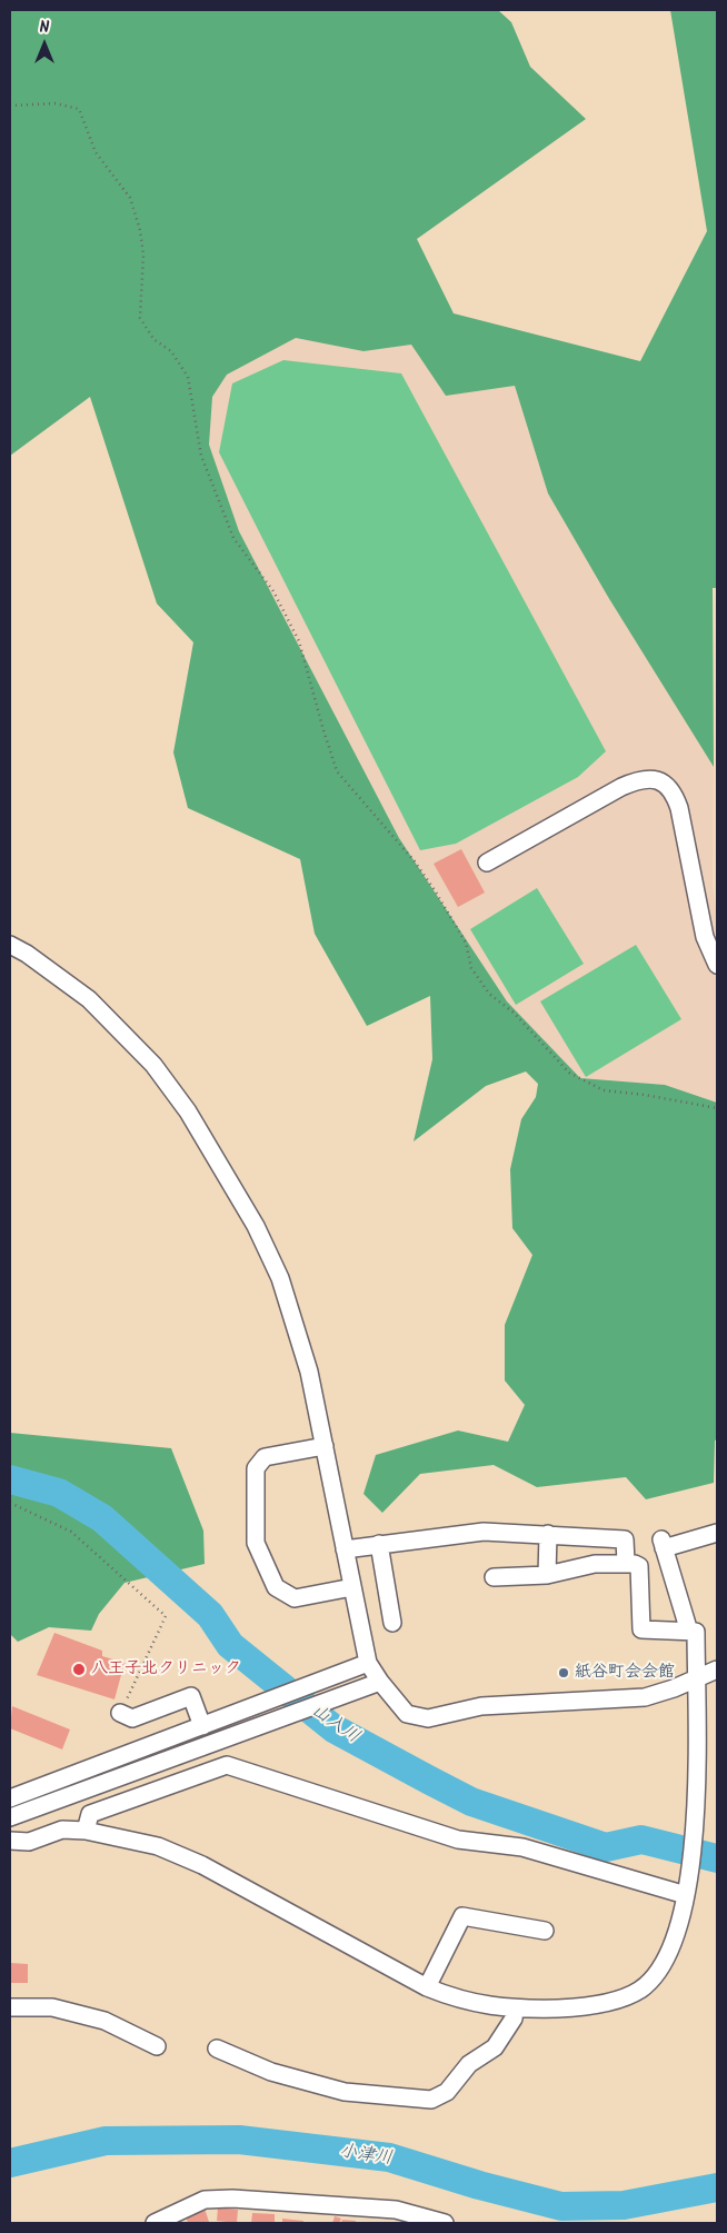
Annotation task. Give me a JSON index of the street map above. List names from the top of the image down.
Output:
{
  "water": ["山入川", "小津川"],
  "places": ["八王子北クリニック", "紙谷町会会館"],
  "north": "top"
}
